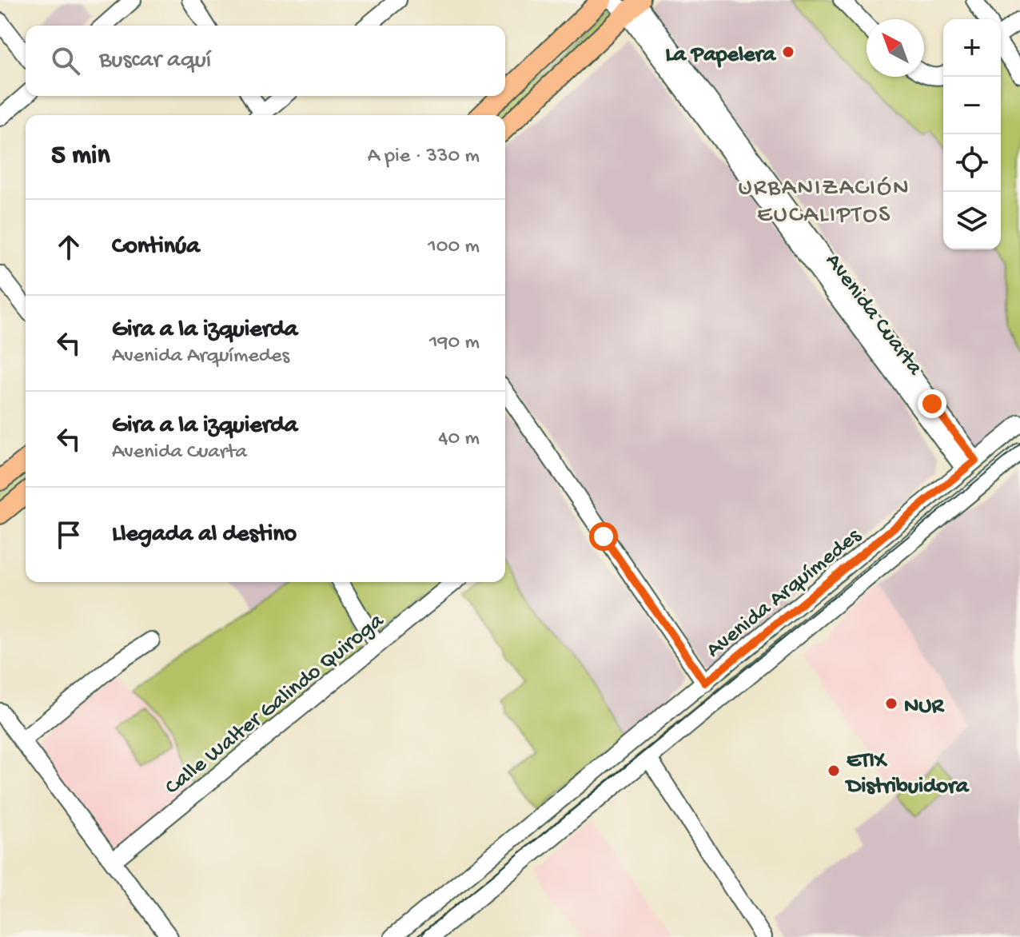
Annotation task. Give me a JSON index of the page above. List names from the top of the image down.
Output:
{
  "streets": {
    "street": ["Avenida Cuarta", "Avenida Arquímedes", "Calle Walter Galindo Quiroga"]
  },
  "crossings": [
    ["Avenida Cuarta", "Avenida Arquímedes"]
  ],
  "districts": ["URBANIZACIÓN EUCALIPTOS"],
  "places": ["La Papelera", "NUR", "ETIX Distribuidora"],
  "north": "top left",
  "page": {
    "map_buttons": ["+", "−"],
    "search": "Buscar aquí",
    "heading": ["5 min", "A pie · 330 m"],
    "list": [
      ["Continúa", "100 m"],
      ["Gira a la izquierda", "Avenida Arquímedes", "190 m"],
      ["Gira a la izquierda", "Avenida Cuarta", "40 m"],
      "Llegada al destino"
    ]
  }
}
